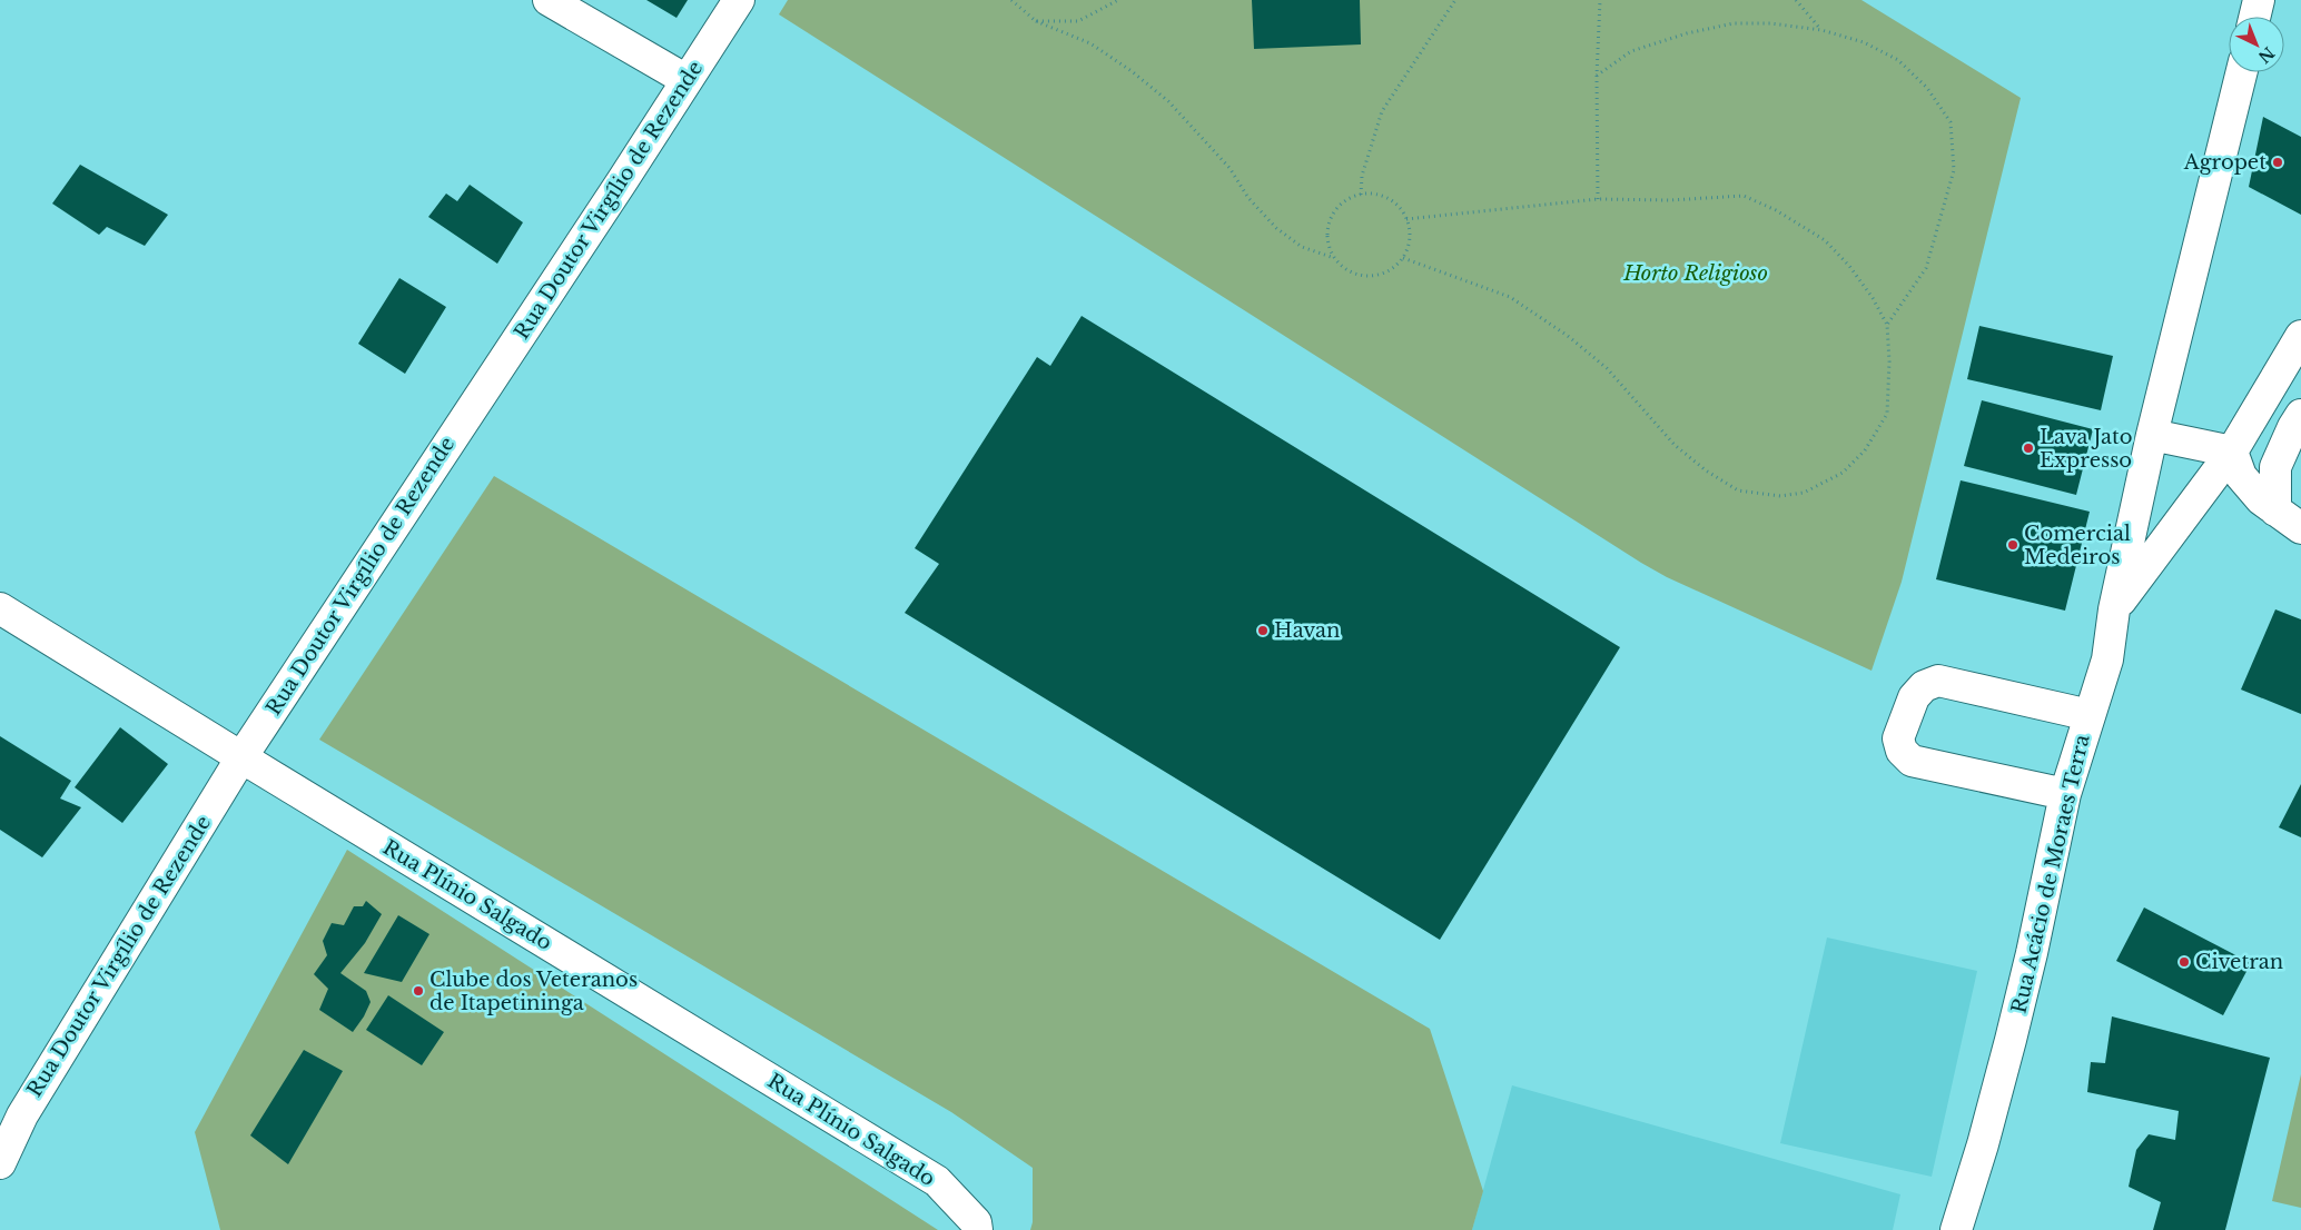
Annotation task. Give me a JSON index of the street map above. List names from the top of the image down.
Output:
{
  "streets": {
    "street": ["Rua Doutor Virgílio de Rezende", "Rua Acácio de Moraes Terra", "Rua Plínio Salgado"]
  },
  "crossings": [
    ["Rua Doutor Virgílio de Rezende", "Rua Plínio Salgado"]
  ],
  "parks": ["Horto Religioso"],
  "places": [
    "Agropet",
    "Lava Jato Expresso",
    "Comercial Medeiros",
    "Havan",
    "Civetran",
    "Clube dos Veteranos de Itapetininga"
  ],
  "north": "bottom right"
}
